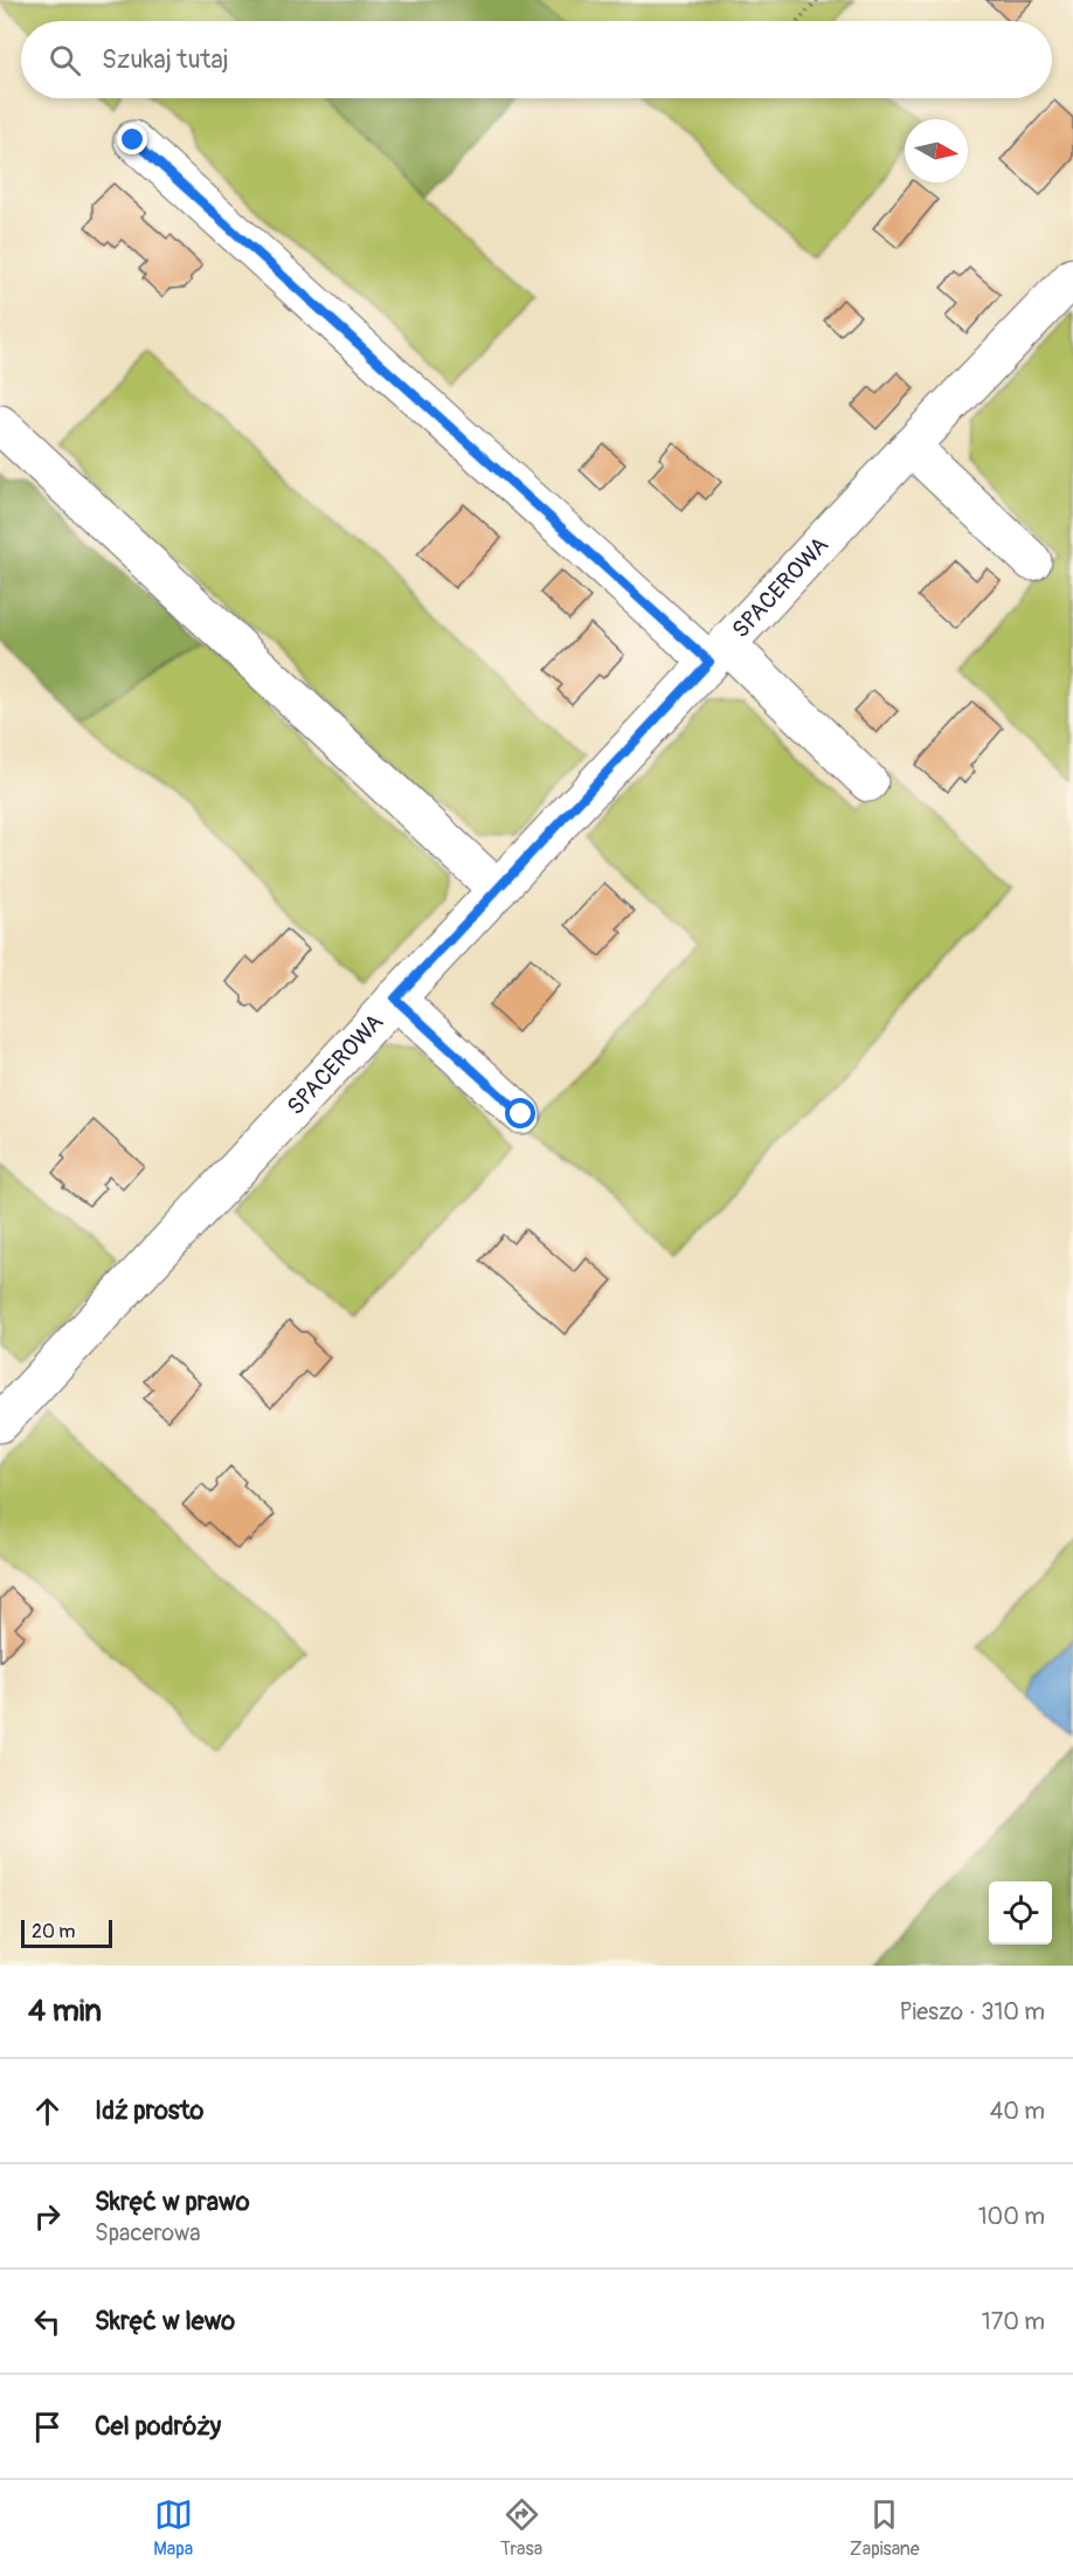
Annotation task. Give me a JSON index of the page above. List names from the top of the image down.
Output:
{
  "streets": {
    "street": ["SPACEROWA"]
  },
  "scale_bar": "20 m",
  "north": "right",
  "page": {
    "search": "Szukaj tutaj",
    "scale": "20 m",
    "heading": ["4 min", "Pieszo · 310 m"],
    "list": [
      ["Idź prosto", "40 m"],
      ["Skręć w prawo", "Spacerowa", "100 m"],
      ["Skręć w lewo", "170 m"],
      "Cel podróży"
    ],
    "nav": ["Mapa", "Trasa", "Zapisane"]
  }
}
